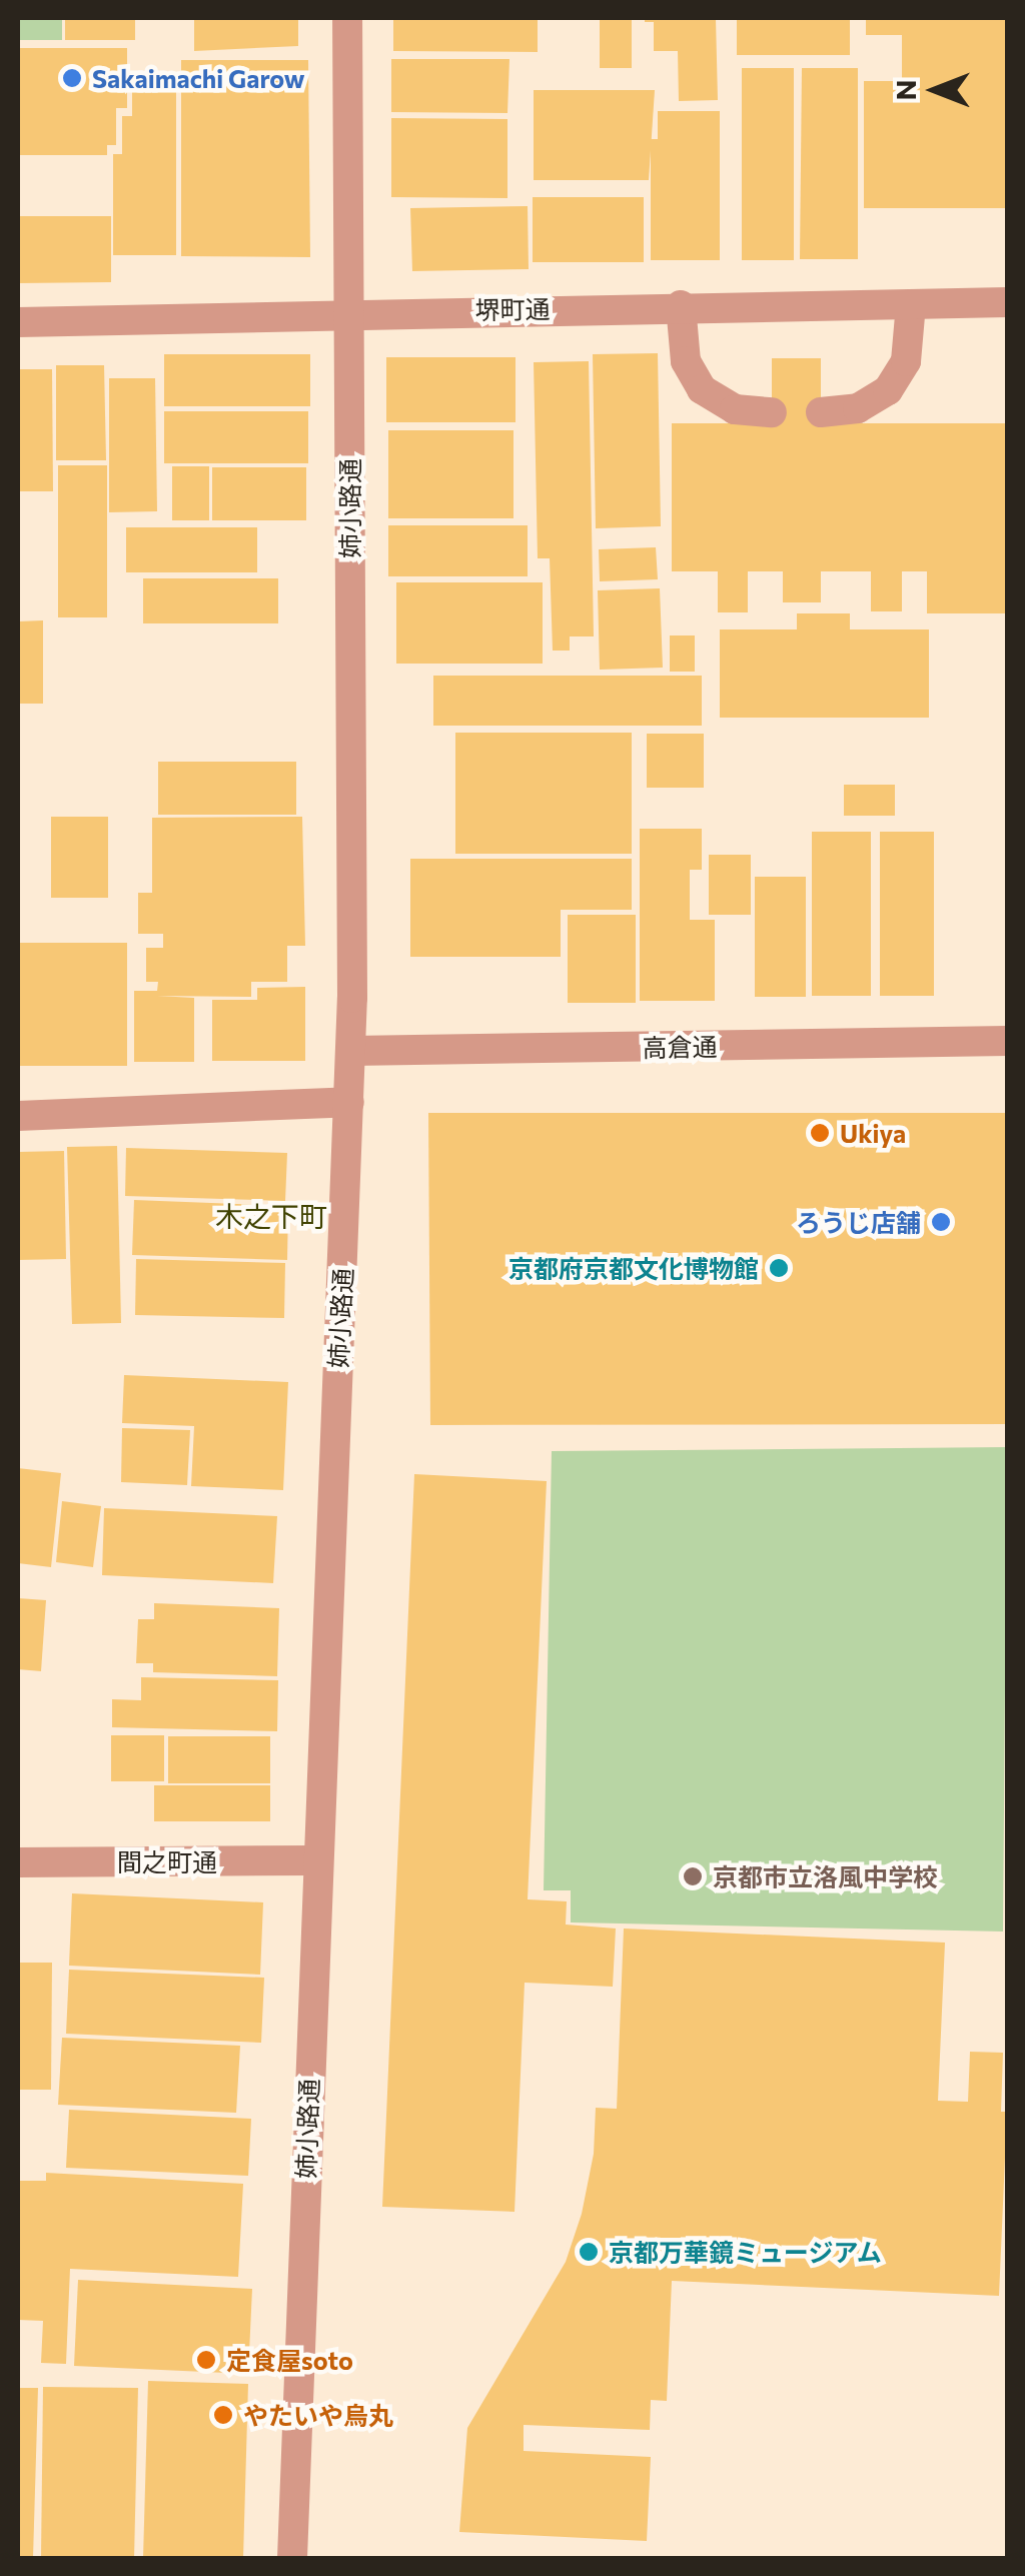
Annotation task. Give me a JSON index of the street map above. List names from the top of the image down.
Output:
{
  "streets": {
    "street": [
      "堺町通",
      "姉小路通",
      "高倉通",
      "間之町通"
    ]
  },
  "crossings": [
    ["堺町通", "姉小路通"],
    ["姉小路通", "高倉通"],
    ["姉小路通", "間之町通"]
  ],
  "districts": ["木之下町"],
  "places": [
    "Sakaimachi Garow",
    "Ukiya",
    "ろうじ店舗",
    "京都府京都文化博物館",
    "京都市立洛風中学校",
    "京都万華鏡ミュージアム",
    "定食屋soto",
    "やたいや烏丸"
  ],
  "north": "left"
}
